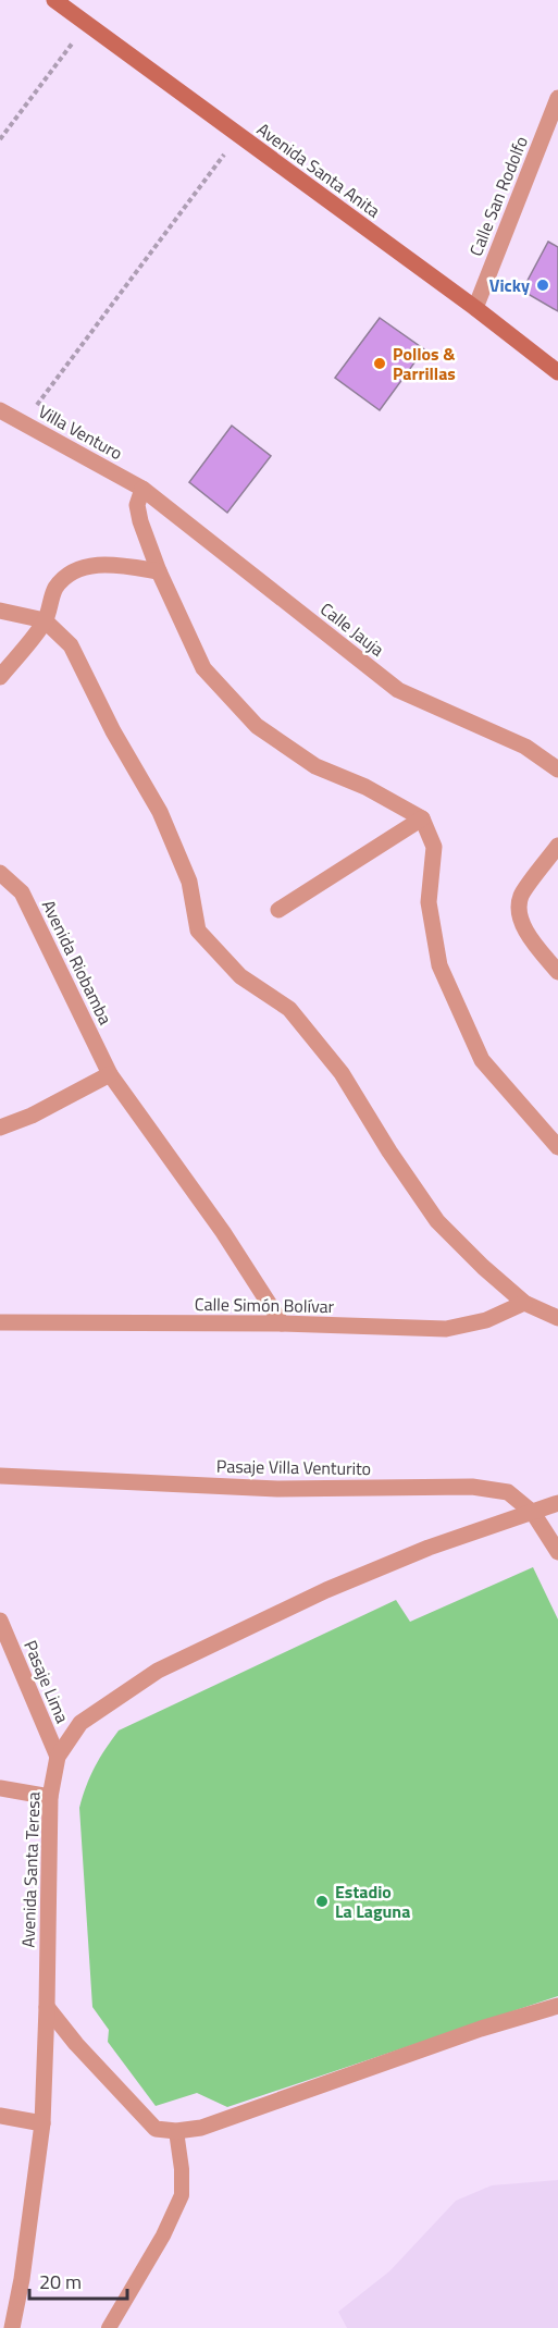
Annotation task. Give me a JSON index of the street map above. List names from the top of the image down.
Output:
{
  "streets": {
    "main road": ["Avenida Santa Anita"],
    "street": [
      "Calle San Rodolfo",
      "Villa Venturo",
      "Calle Jauja",
      "Avenida Riobamba",
      "Calle Simón Bolívar",
      "Pasaje Villa Venturito",
      "Pasaje Lima",
      "Avenida Santa Teresa"
    ]
  },
  "crossings": [
    ["Avenida Santa Anita", "Calle San Rodolfo"],
    ["Villa Venturo", "Calle Jauja"],
    ["Avenida Riobamba", "Calle Simón Bolívar"],
    ["Pasaje Villa Venturito", "Avenida Santa Teresa"],
    ["Pasaje Lima", "Avenida Santa Teresa"]
  ],
  "places": ["Vicky", "Pollos & Parrillas", "Estadio La Laguna"],
  "scale_bar": "20 m"
}
